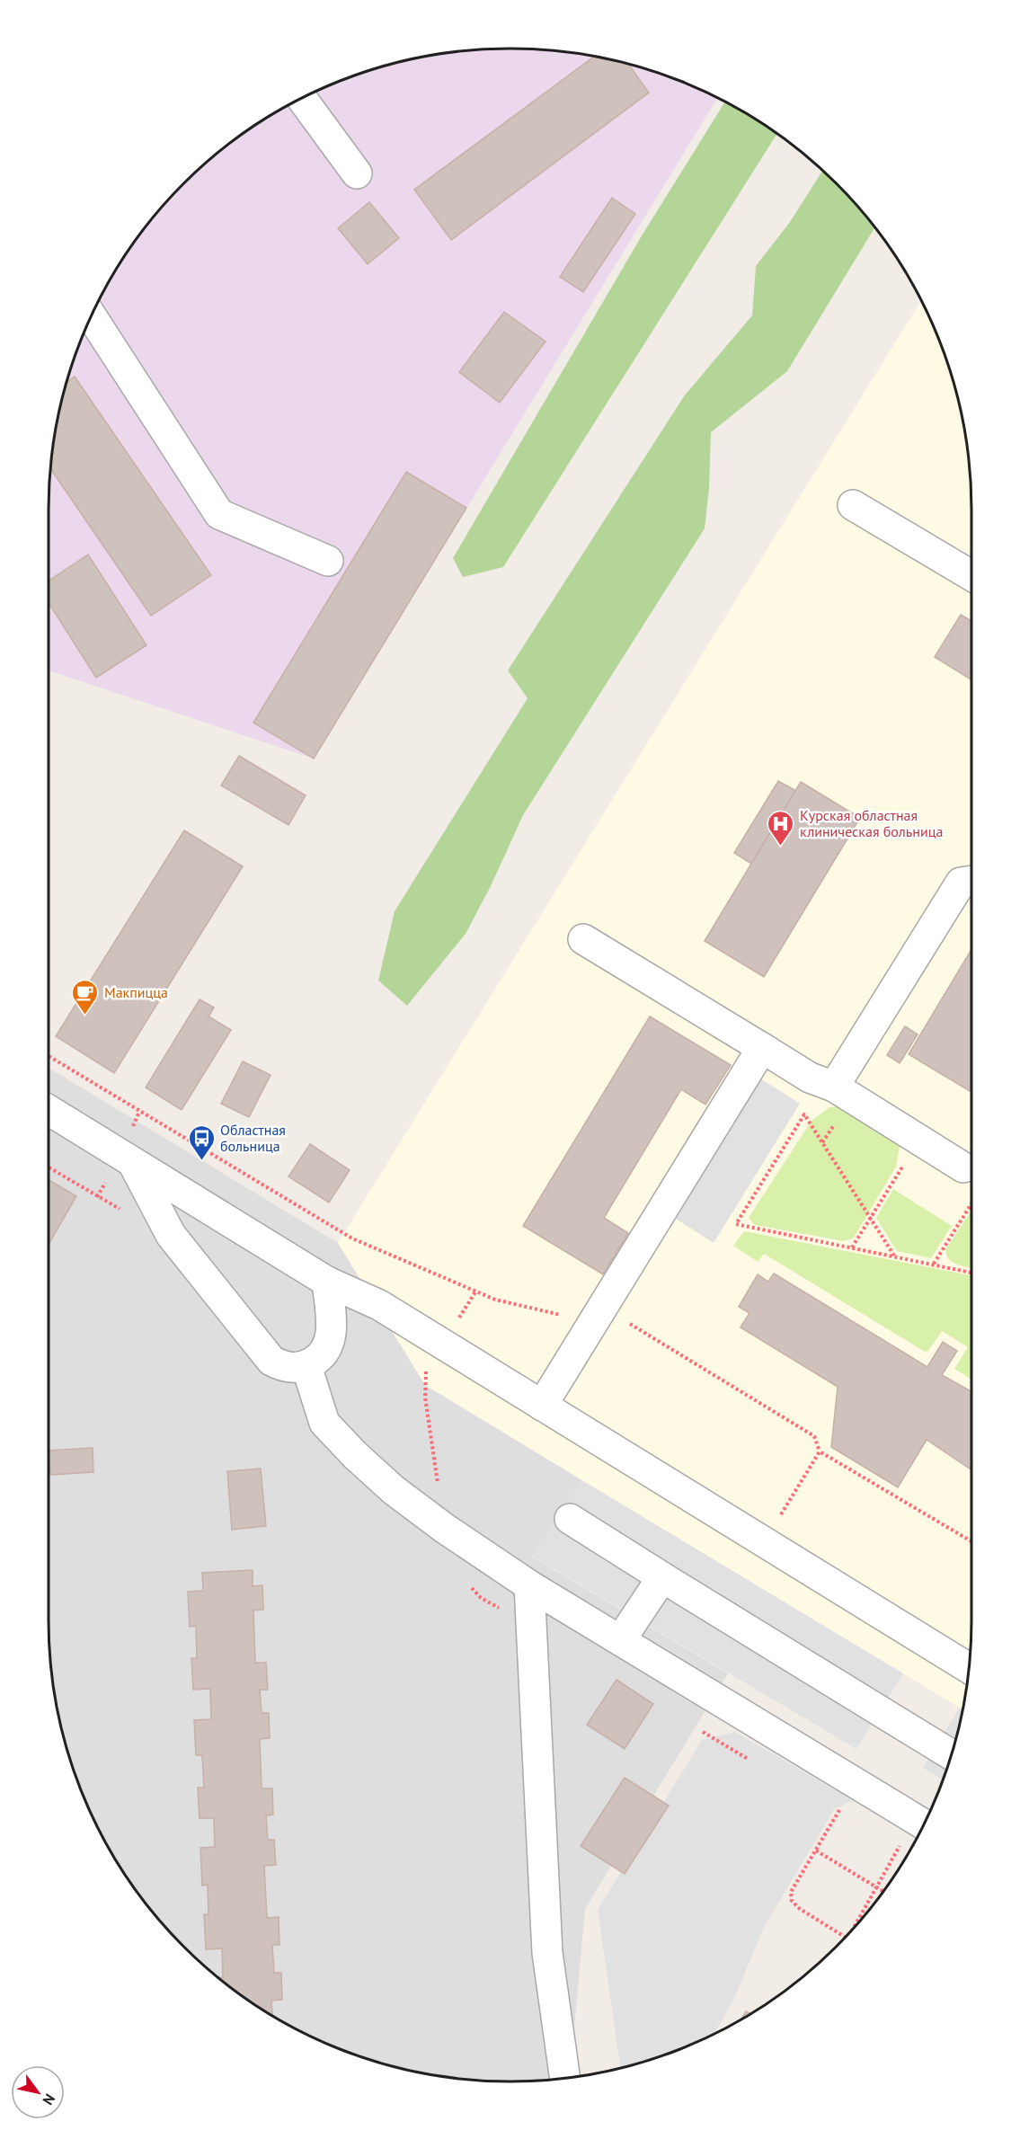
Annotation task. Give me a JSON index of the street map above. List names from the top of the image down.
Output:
{
  "places": {
    "hospital": ["Курская областная клиническая больница"],
    "cafe": ["Макпицца"],
    "bus stop": ["Областная больница"]
  },
  "north": "bottom right"
}
